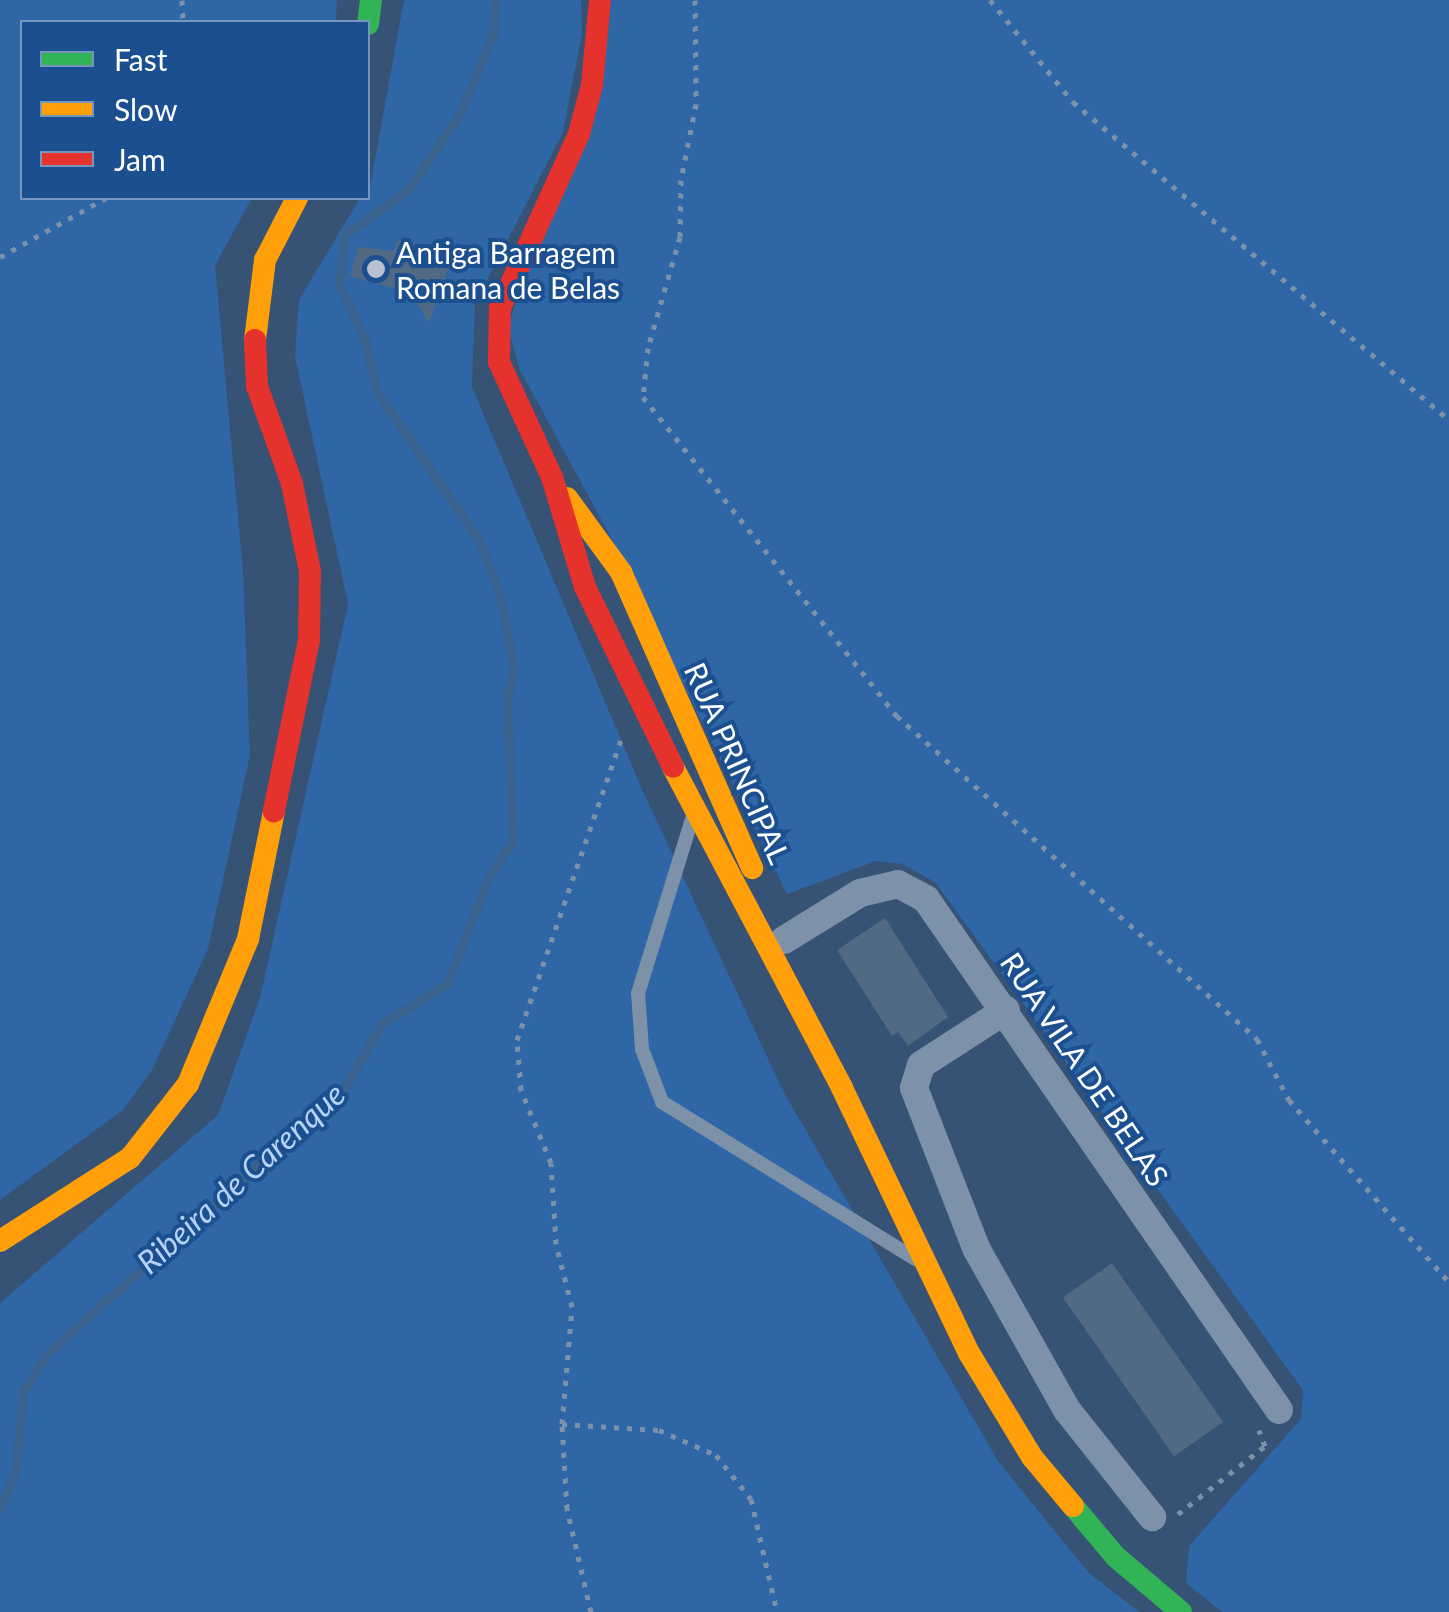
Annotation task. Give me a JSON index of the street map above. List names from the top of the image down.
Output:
{
  "streets": {
    "street": ["RUA PRINCIPAL", "RUA VILA DE BELAS"]
  },
  "crossings": [
    ["RUA PRINCIPAL", "RUA VILA DE BELAS"]
  ],
  "water": ["Ribeira de Carenque"],
  "places": ["Antiga Barragem Romana de Belas"],
  "legend": ["Fast", "Slow", "Jam"]
}
